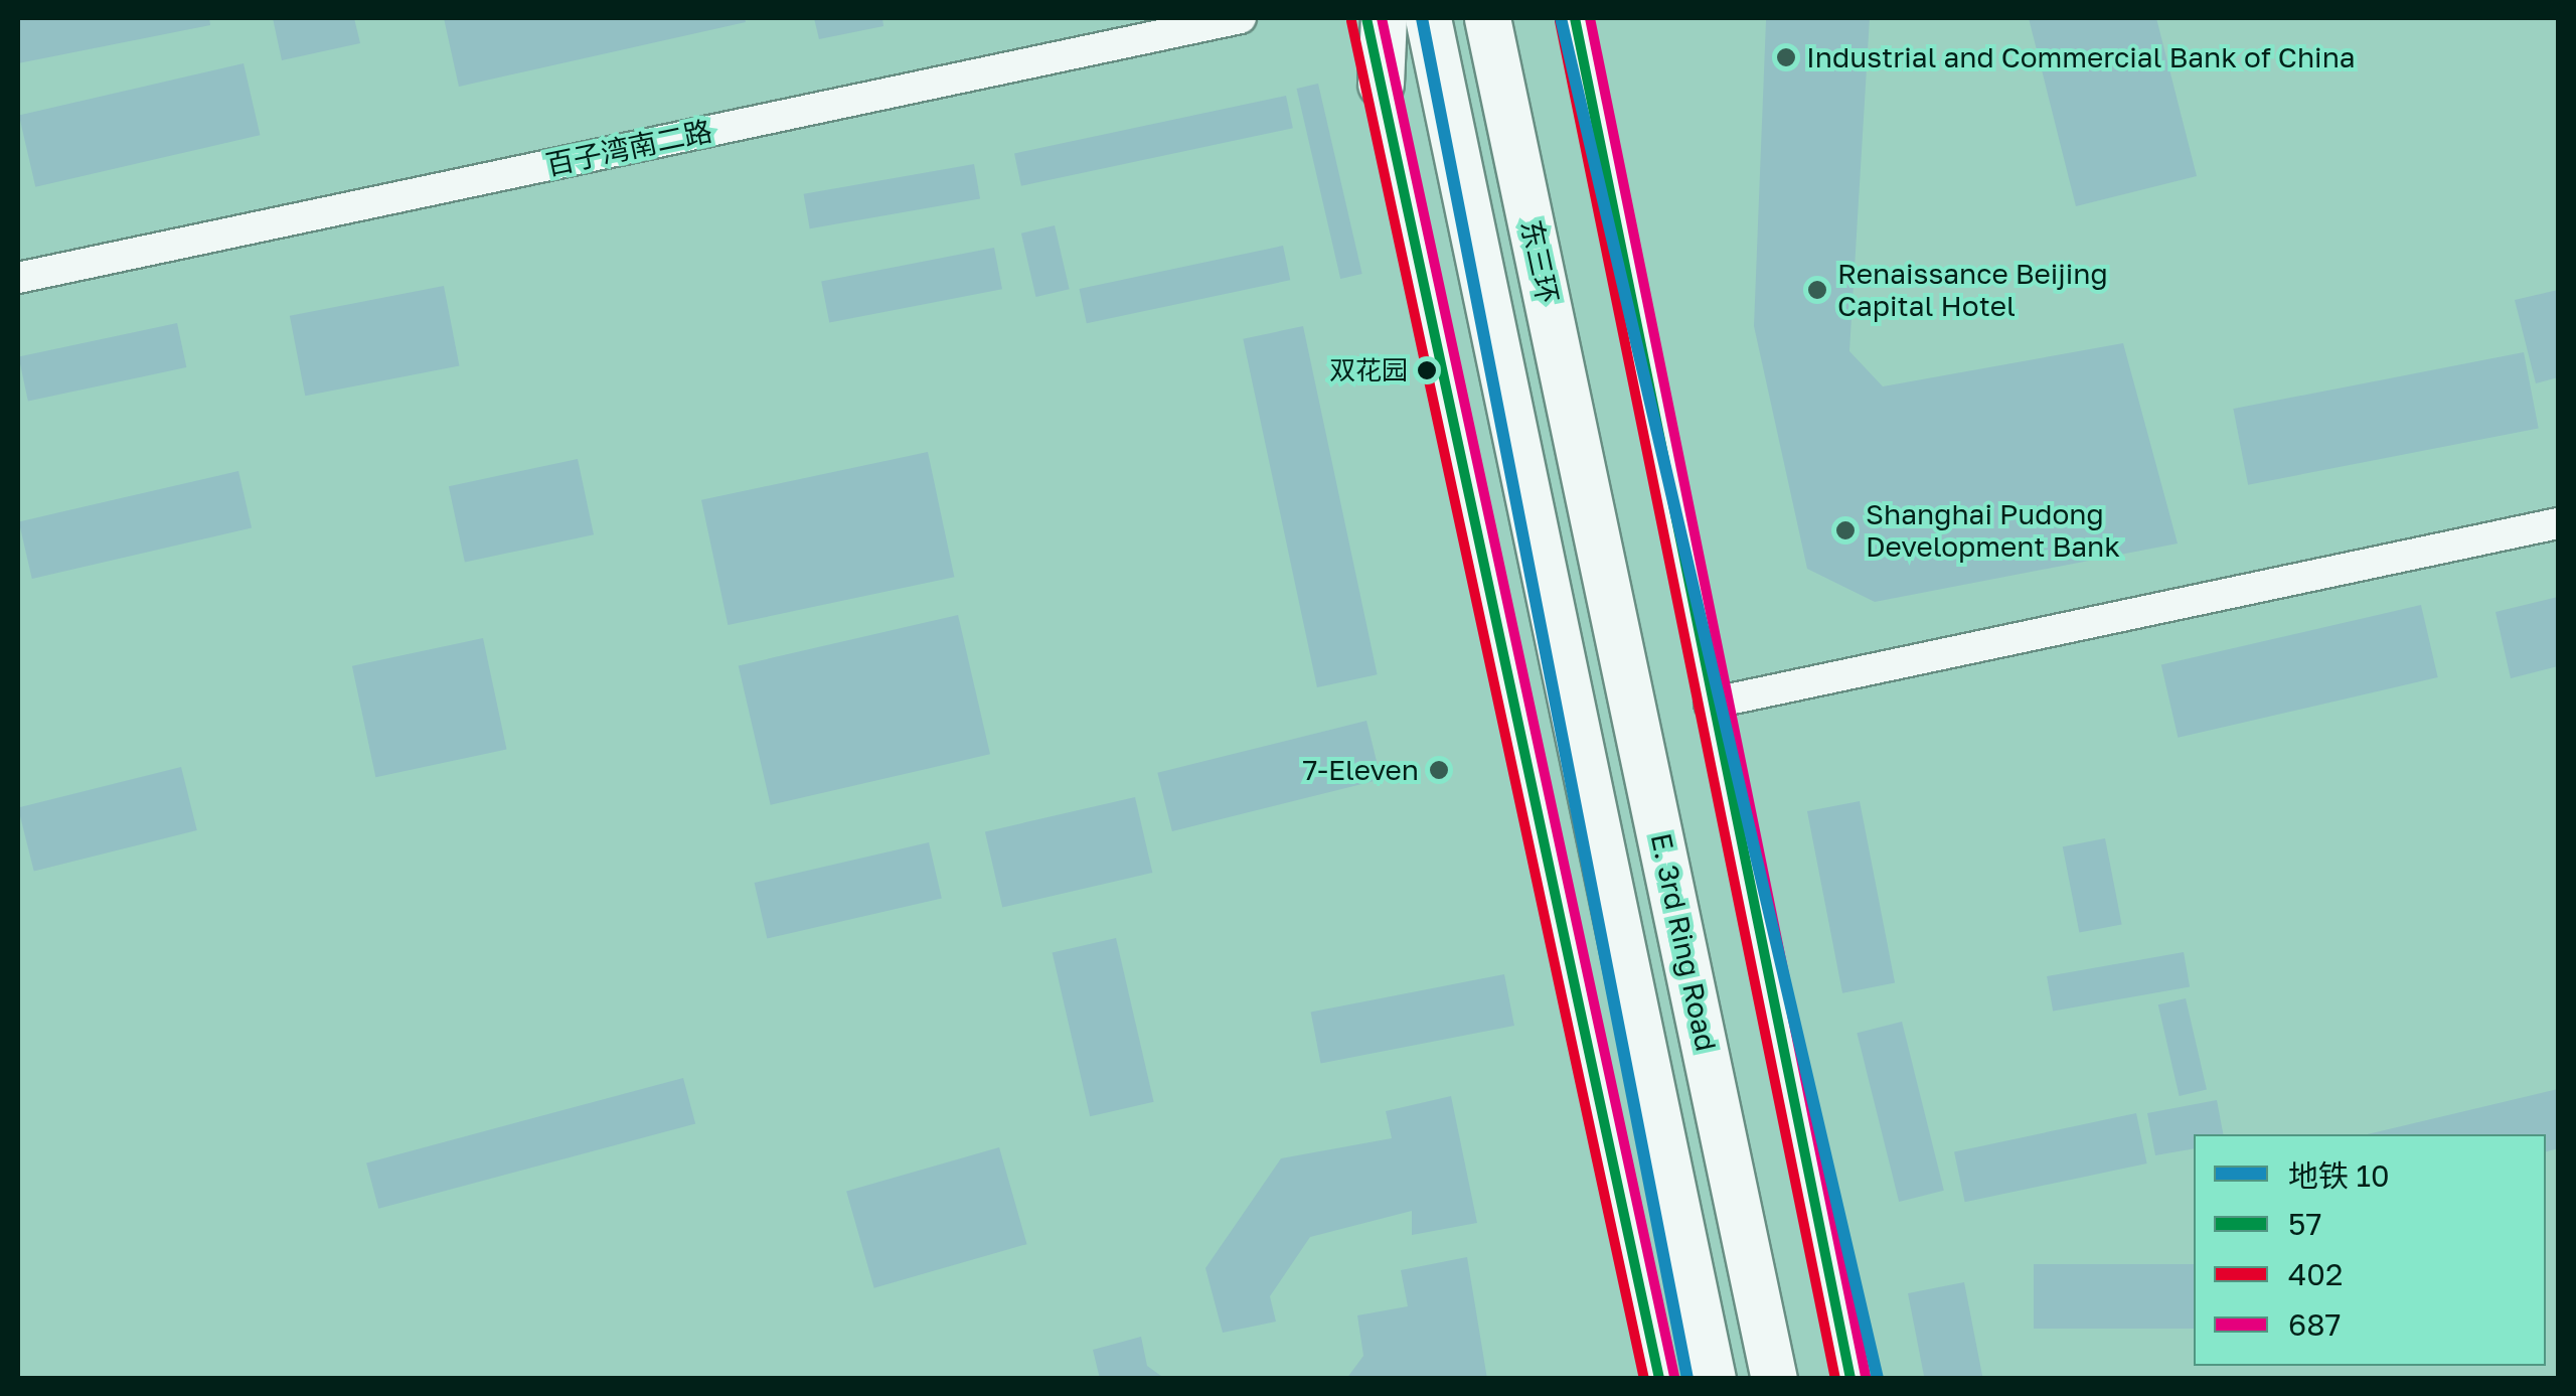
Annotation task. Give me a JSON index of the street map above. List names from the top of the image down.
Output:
{
  "streets": {
    "highway": ["东三环", "E. 3rd Ring Road"],
    "street": ["百子湾南二路"]
  },
  "crossings": [
    ["东三环", "E. 3rd Ring Road"]
  ],
  "places": [
    "Industrial and Commercial Bank of China",
    "Renaissance Beijing Capital Hotel",
    "双花园",
    "Shanghai Pudong Development Bank",
    "7-Eleven"
  ],
  "lines": [
    "metro line 10",
    "transit line 57",
    "transit line 687",
    "transit line 402"
  ],
  "legend": [
    "地铁 10",
    "57",
    "402",
    "687"
  ]
}
